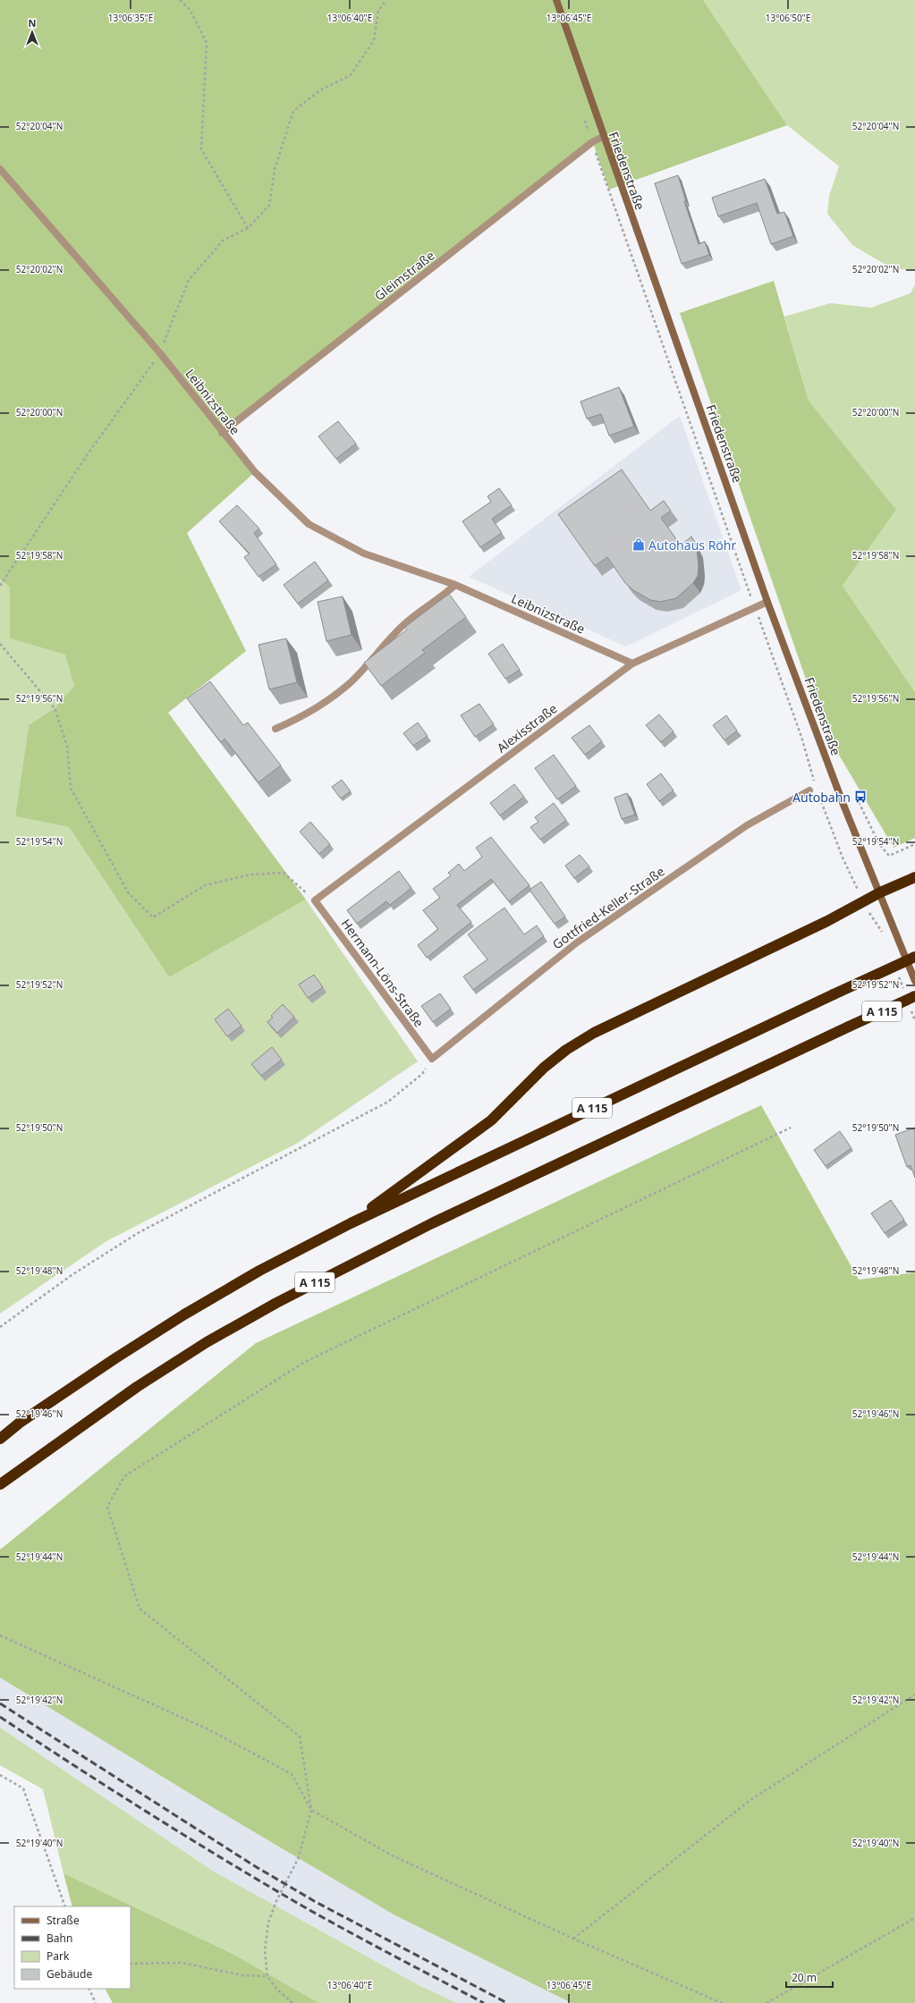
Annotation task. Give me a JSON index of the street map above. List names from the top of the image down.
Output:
{
  "streets": {
    "highway": ["A 115"],
    "main road": ["Friedenstraße"],
    "street": [
      "Gleimstraße",
      "Leibnizstraße",
      "Alexisstraße",
      "Gottfried-Keller-Straße",
      "Hermann-Löns-Straße"
    ]
  },
  "crossings": [
    ["Friedenstraße", "Gleimstraße"],
    ["Friedenstraße", "Alexisstraße"],
    ["Gleimstraße", "Leibnizstraße"],
    ["Leibnizstraße", "Alexisstraße"],
    ["Alexisstraße", "Hermann-Löns-Straße"],
    ["Gottfried-Keller-Straße", "Hermann-Löns-Straße"]
  ],
  "places": {
    "shop": ["Autohaus Röhr"],
    "bus stop": ["Autobahn"]
  },
  "legend": [
    "Straße",
    "Bahn",
    "Park",
    "Gebäude"
  ],
  "scale_bar": "20 m",
  "north": "top",
  "coordinates": [
    "13°06'35\"E",
    "13°06'40\"E",
    "13°06'45\"E",
    "13°06'50\"E",
    "52°20'04\"N",
    "52°20'02\"N",
    "52°20'00\"N",
    "52°19'58\"N",
    "52°19'56\"N",
    "52°19'54\"N",
    "52°19'52\"N",
    "52°19'50\"N",
    "52°19'48\"N",
    "52°19'46\"N",
    "52°19'44\"N",
    "52°19'42\"N",
    "52°19'40\"N"
  ]
}
